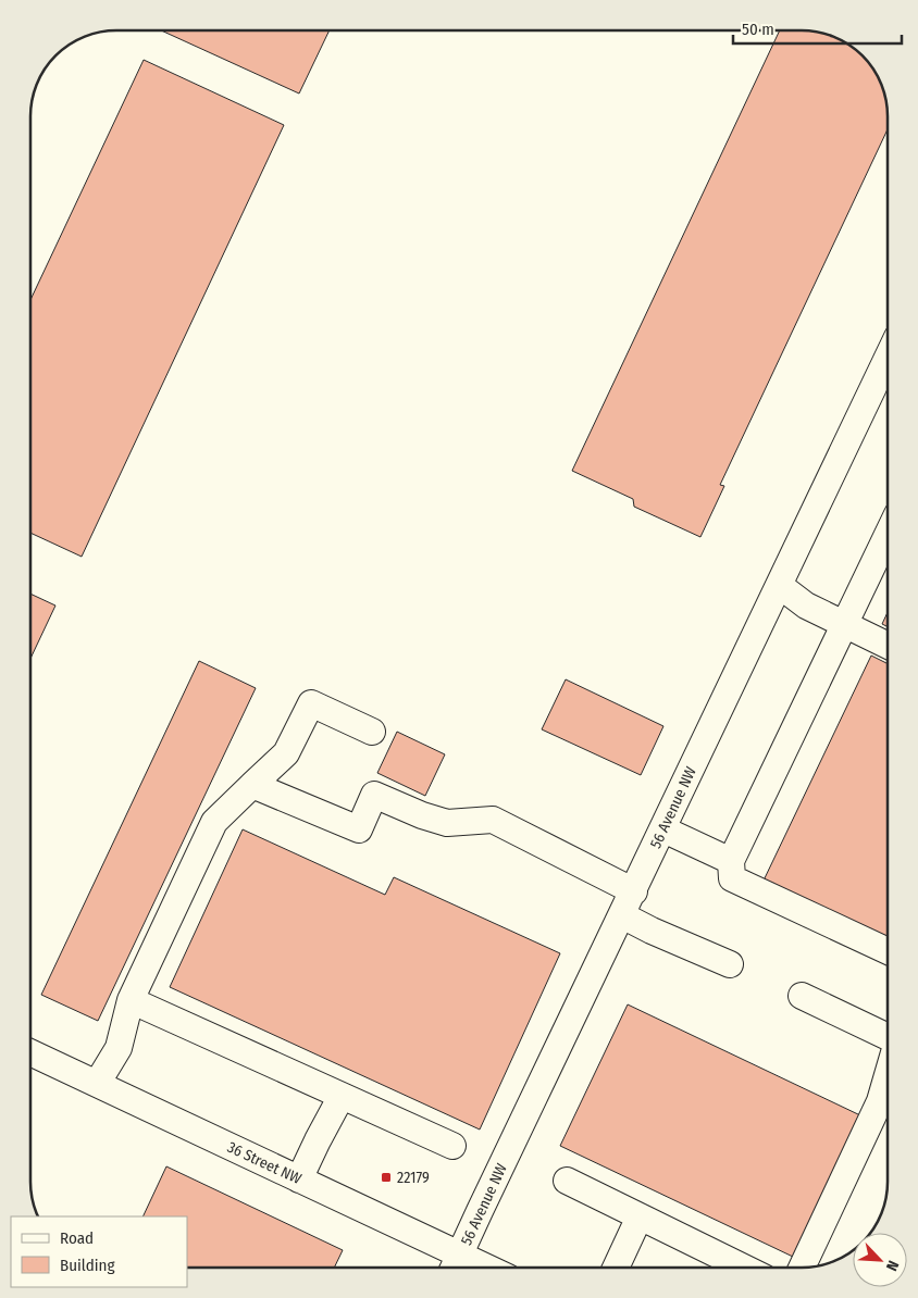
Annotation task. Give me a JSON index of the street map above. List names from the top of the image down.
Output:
{
  "streets": {
    "street": ["56 Avenue NW", "36 Street NW"]
  },
  "crossings": [
    ["56 Avenue NW", "36 Street NW"]
  ],
  "places": {
    "transit": ["22179"]
  },
  "legend": ["Road", "Building"],
  "scale_bar": "50 m",
  "north": "bottom right"
}
